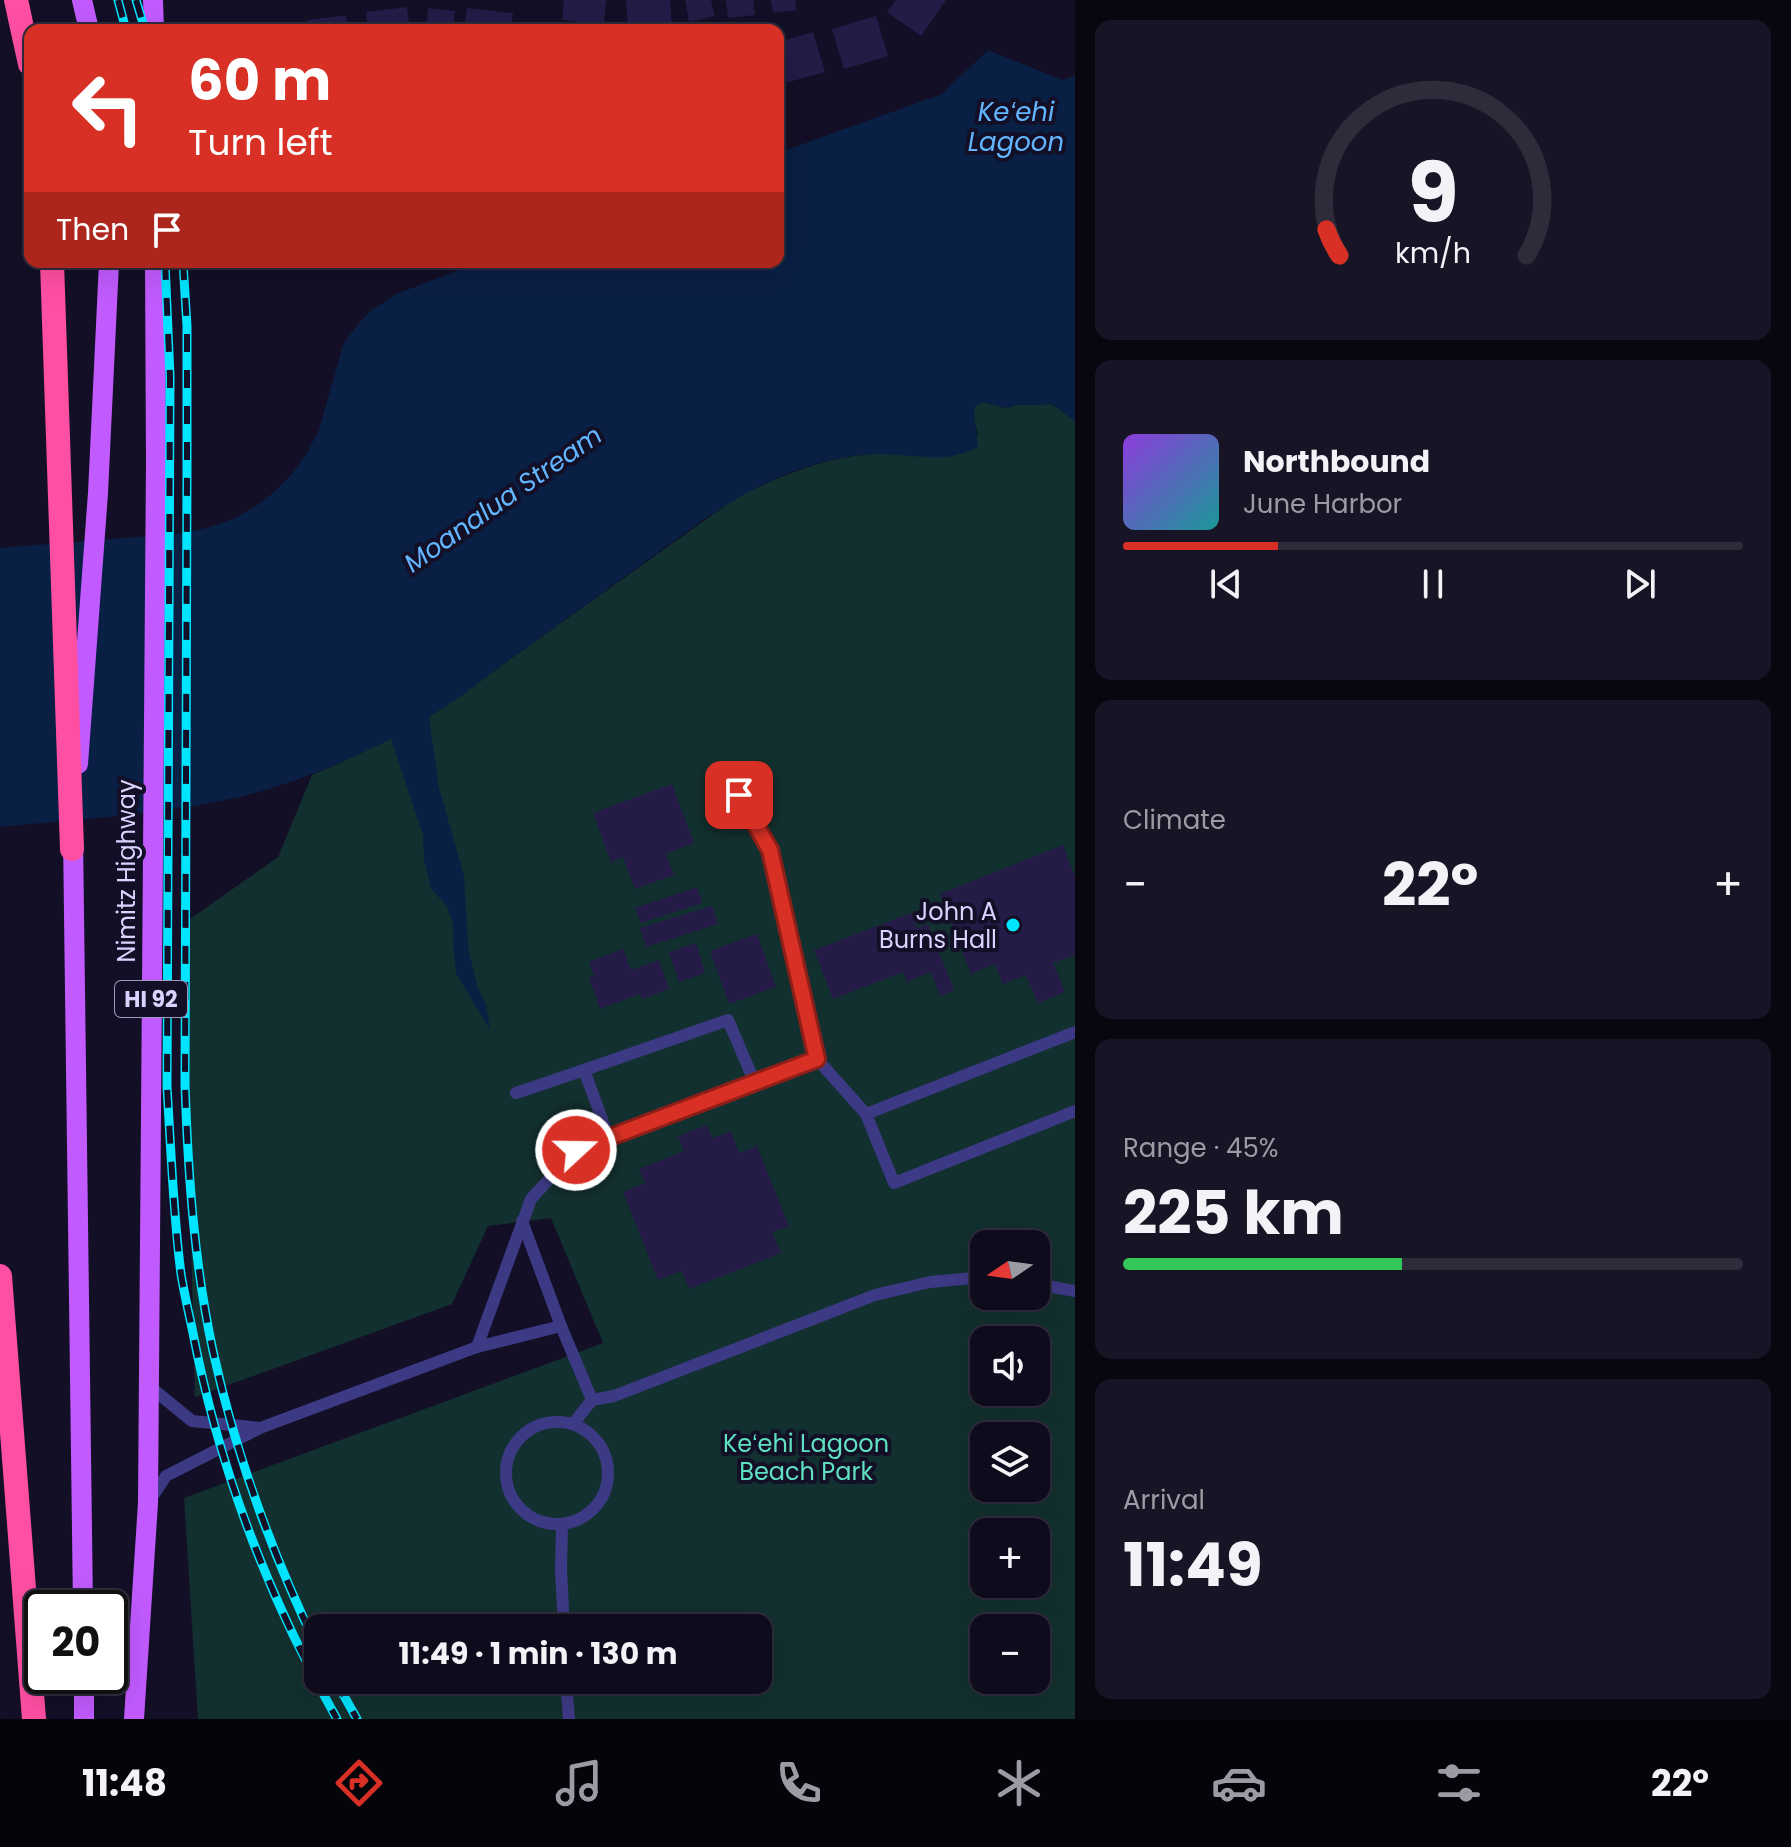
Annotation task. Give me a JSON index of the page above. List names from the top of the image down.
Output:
{
  "streets": {
    "main road": ["Nimitz Highway", "HI 92"]
  },
  "water": ["Keʻehi Lagoon", "Moanalua Stream"],
  "parks": ["Keʻehi Lagoon Beach Park"],
  "places": ["John A Burns Hall"],
  "north": "left",
  "page": {
    "turn": ["60 m", "Turn left"],
    "then": "Then",
    "song": ["Northbound", "June Harbor"],
    "tile": [
      "Climate",
      ["Range · 45%", "225 km"],
      ["Arrival", "11:49"]
    ],
    "heat": ["−", "22°", "+"],
    "map_buttons": ["+", "−"],
    "limit": "20",
    "trip": "11:49 · 1 min · 130 m",
    "tabs": ["11:48", "22°"],
    "gauge": ["9", "km/h"]
  }
}
